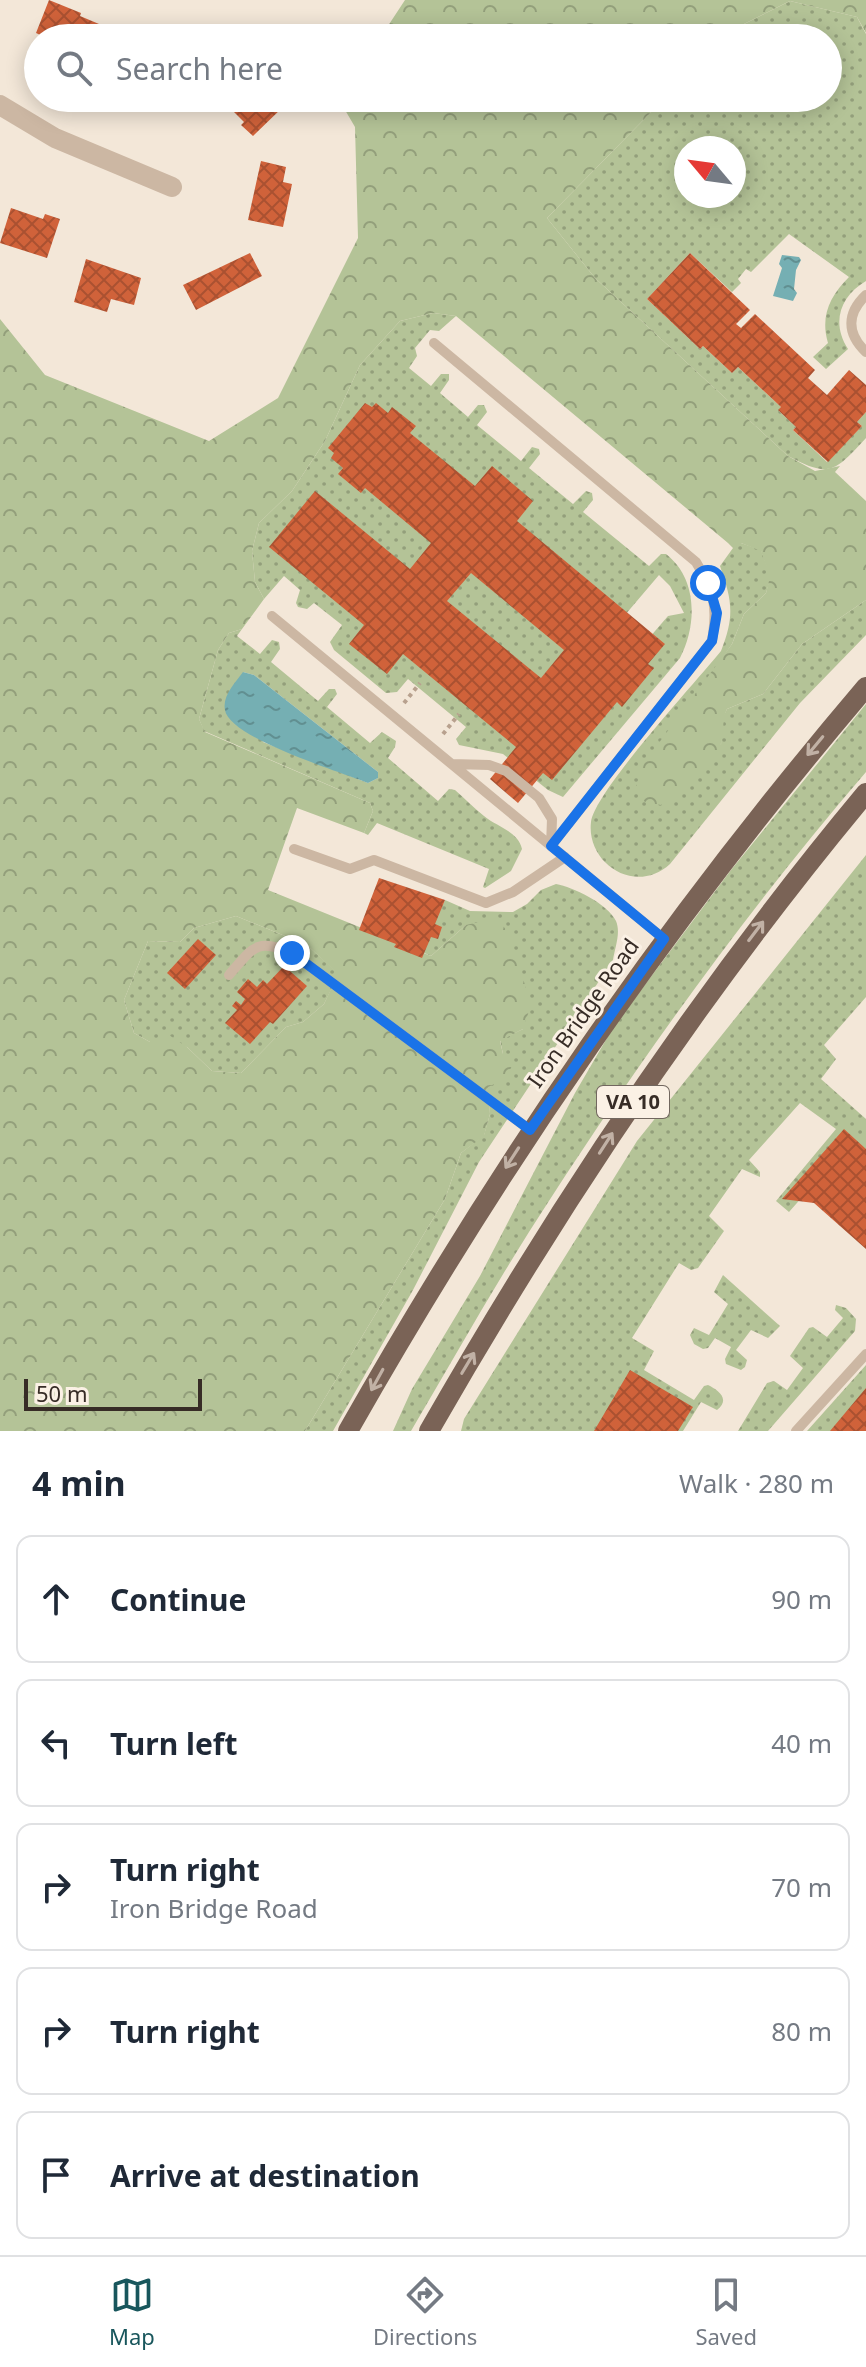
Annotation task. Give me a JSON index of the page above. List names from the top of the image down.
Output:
{
  "streets": {
    "main road": ["Iron Bridge Road", "VA 10"]
  },
  "scale_bar": "50 m",
  "north": "top left",
  "page": {
    "search": "Search here",
    "scale": "50 m",
    "heading": ["4 min", "Walk · 280 m"],
    "list": [
      ["Continue", "90 m"],
      ["Turn left", "40 m"],
      ["Turn right", "Iron Bridge Road", "70 m"],
      ["Turn right", "80 m"],
      "Arrive at destination"
    ],
    "nav": ["Map", "Directions", "Saved"]
  }
}
